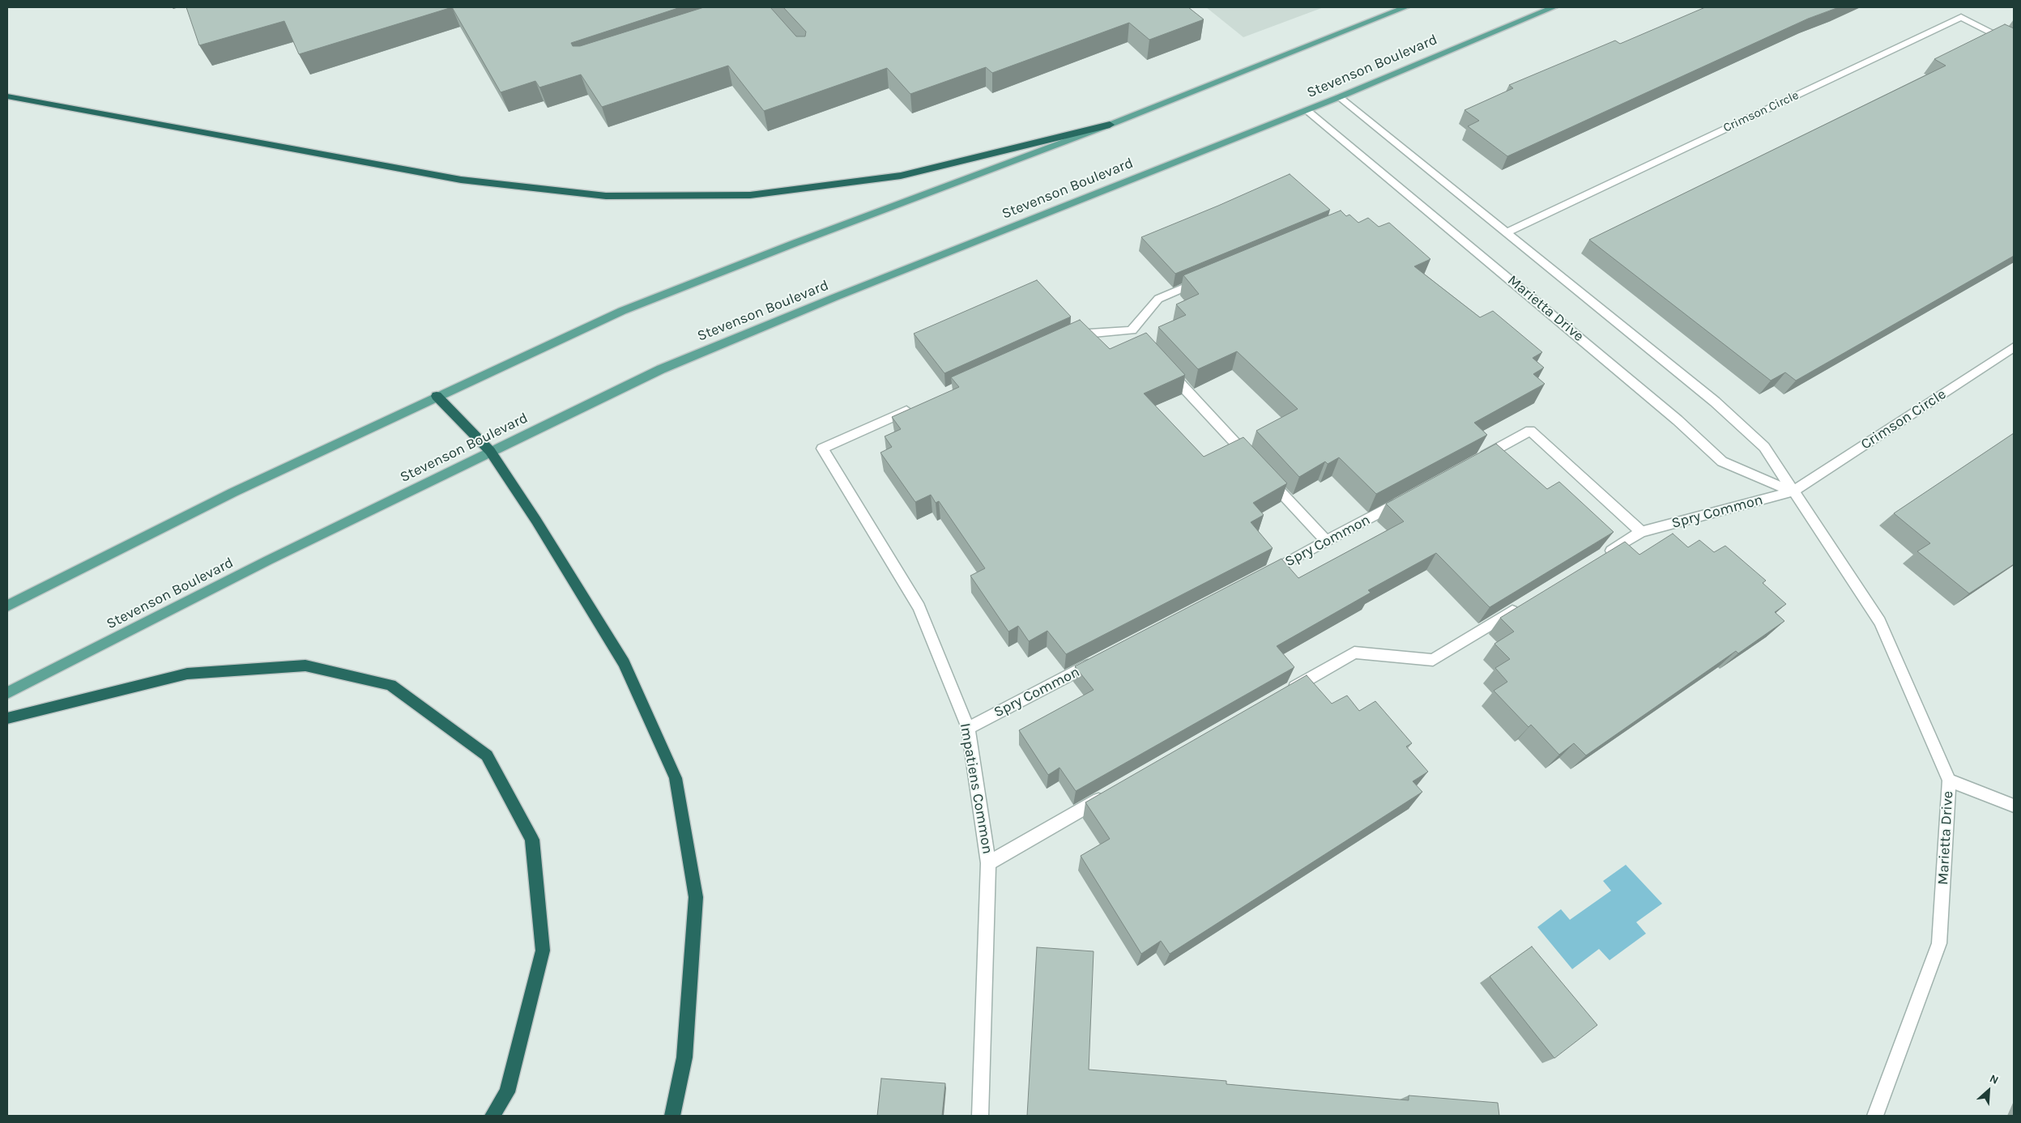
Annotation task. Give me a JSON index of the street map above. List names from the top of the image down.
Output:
{
  "streets": {
    "main road": ["Stevenson Boulevard"],
    "street": [
      "Crimson Circle",
      "Marietta Drive",
      "Spry Common",
      "Impatiens Common"
    ]
  },
  "crossings": [
    ["Stevenson Boulevard", "Marietta Drive"],
    ["Crimson Circle", "Marietta Drive"],
    ["Crimson Circle", "Spry Common"],
    ["Marietta Drive", "Spry Common"],
    ["Spry Common", "Impatiens Common"]
  ],
  "north": "top right"
}
